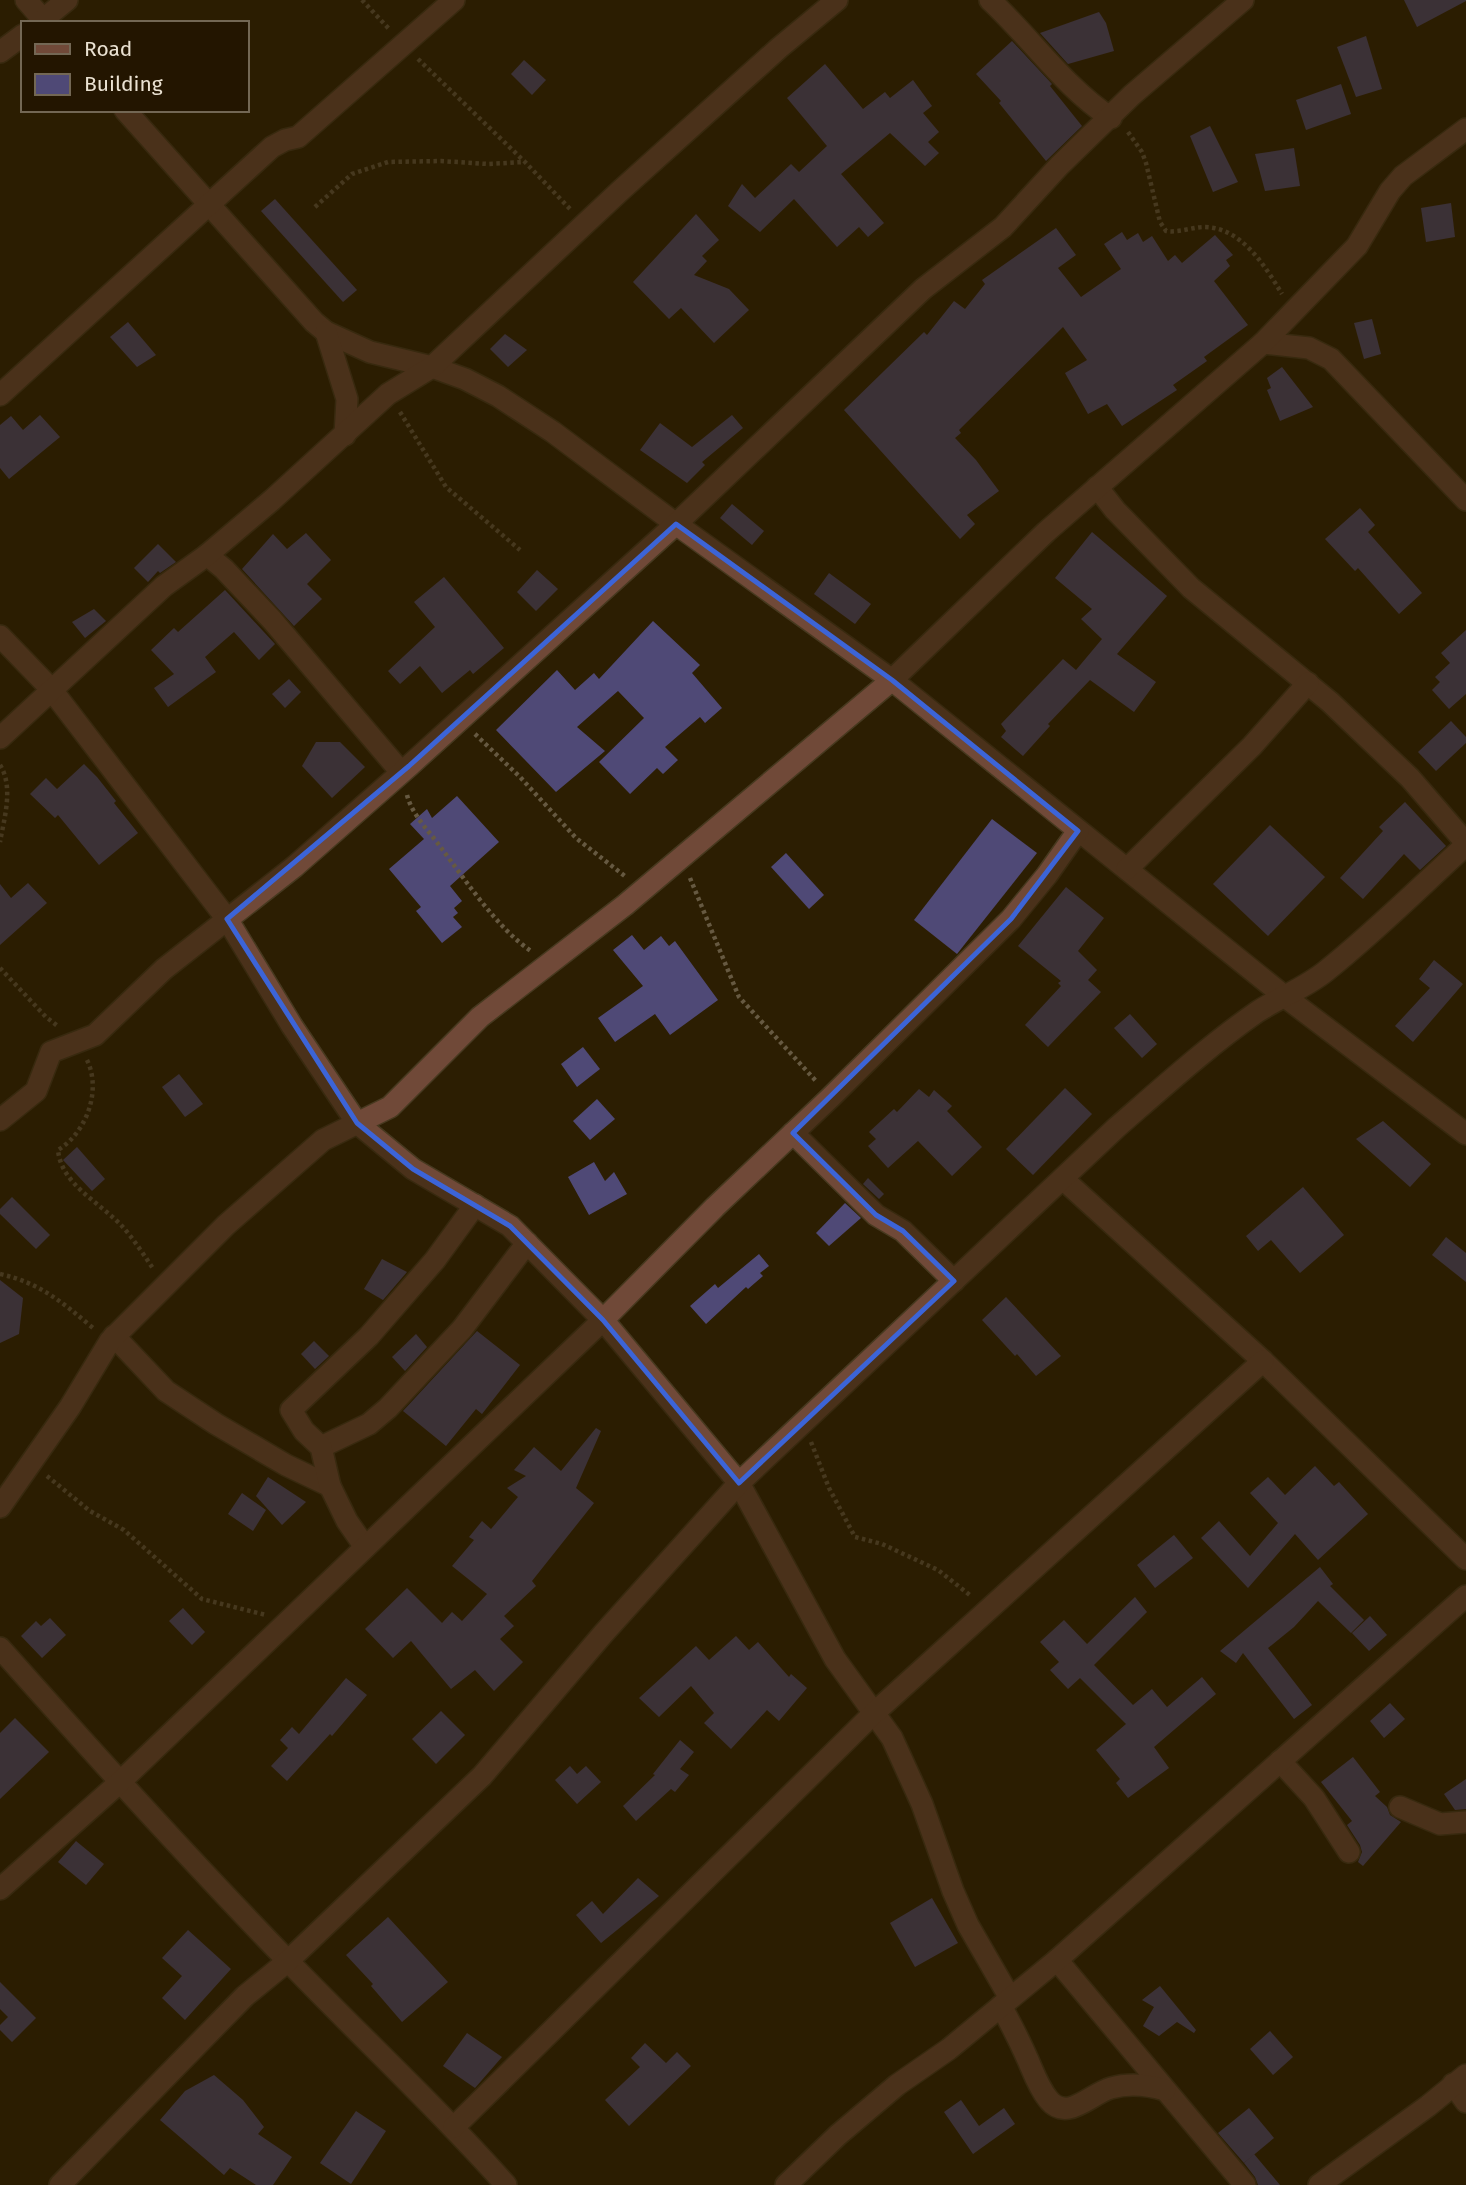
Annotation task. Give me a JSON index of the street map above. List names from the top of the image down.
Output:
{
  "legend": ["Road", "Building"]
}
